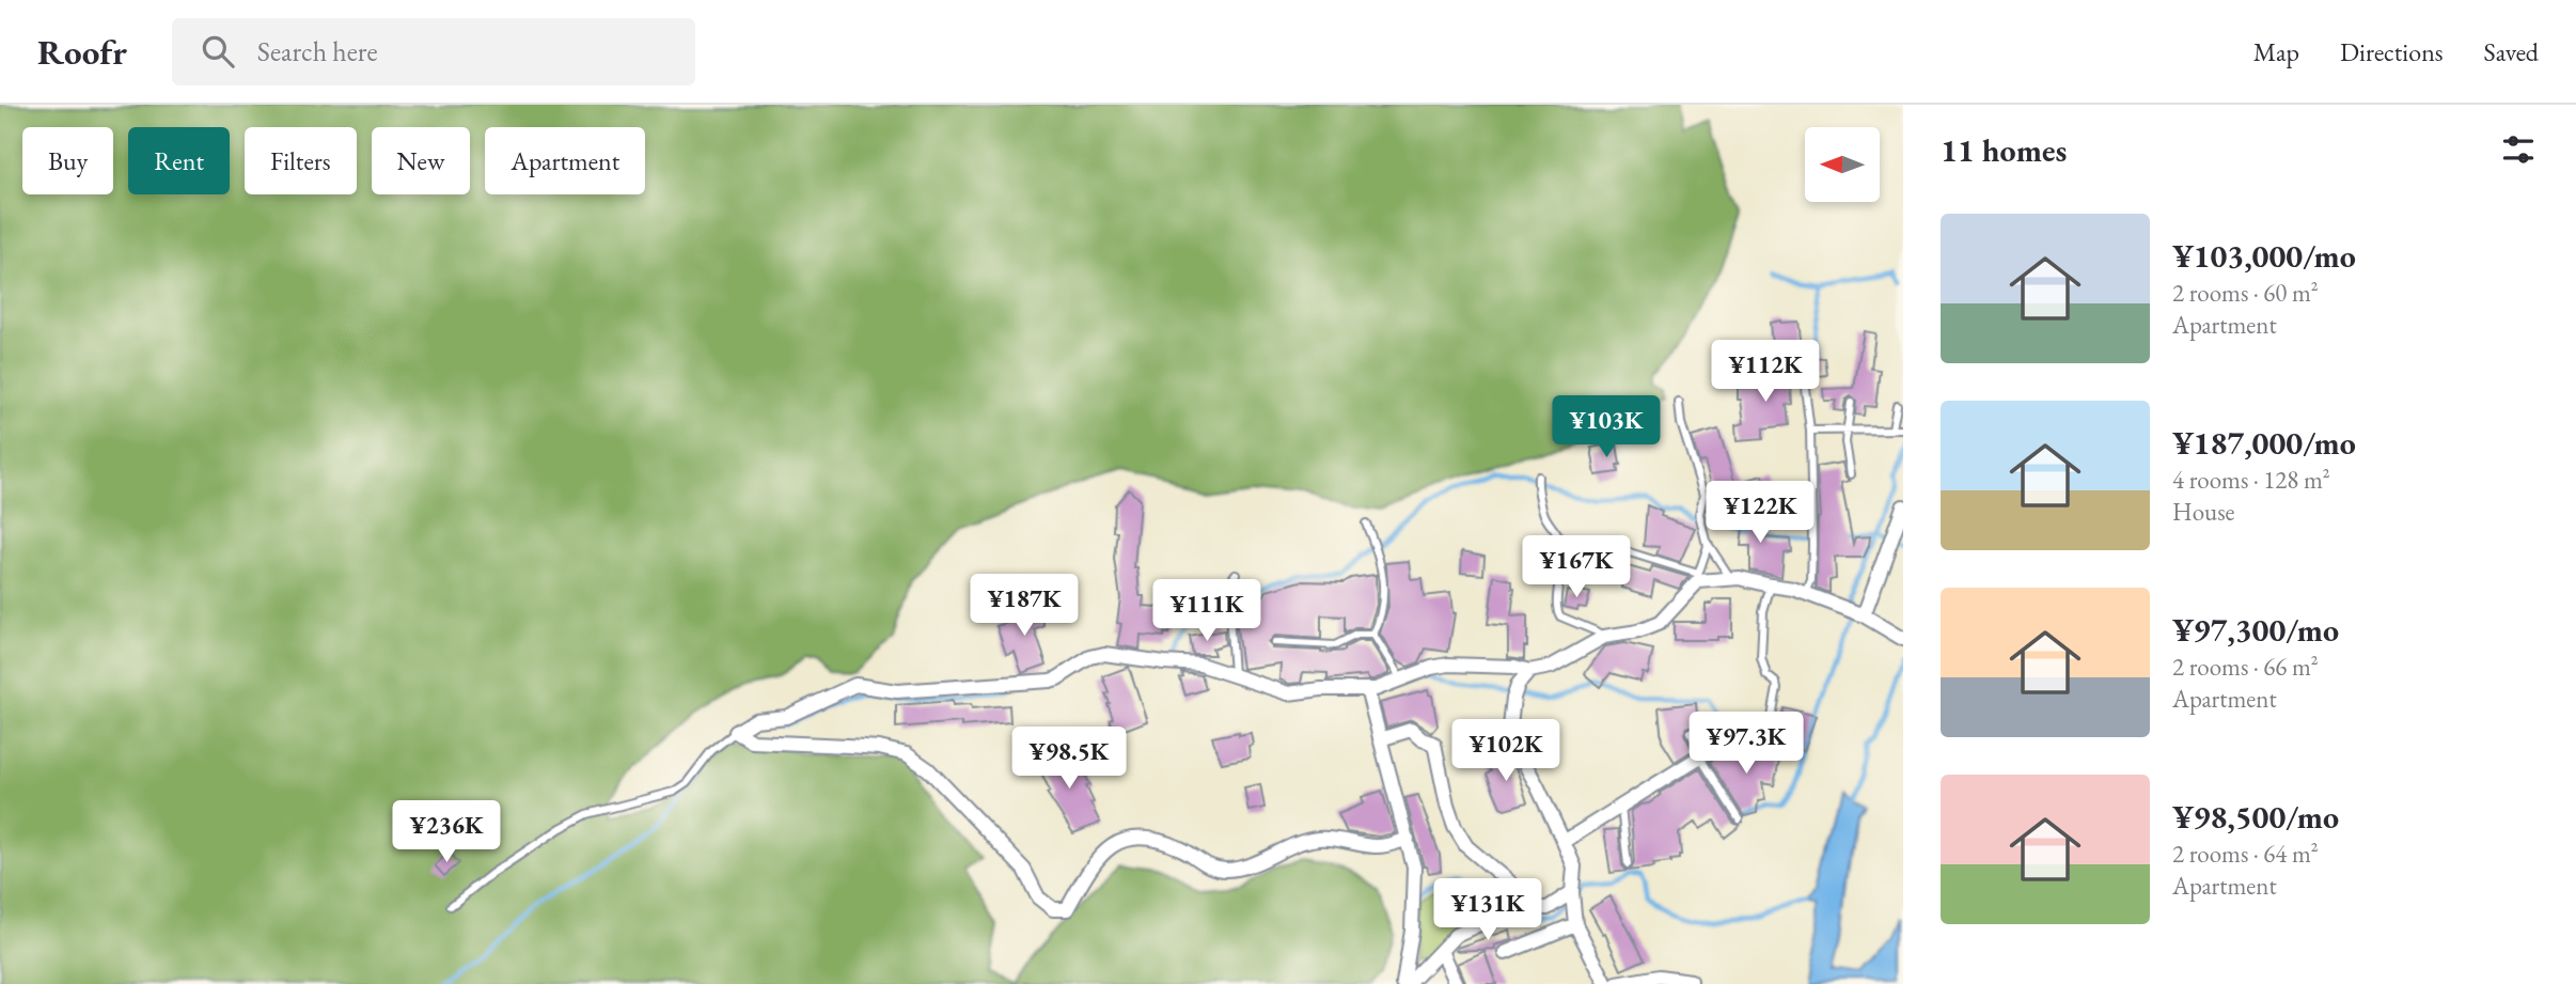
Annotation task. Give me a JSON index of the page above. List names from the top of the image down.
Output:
{
  "north": "left",
  "page": {
    "header": "Roofr",
    "search": "Search here",
    "nav": ["Map", "Directions", "Saved"],
    "heading": "11 homes",
    "chip": [
      "Buy",
      "Rent",
      "Filters",
      "New",
      "Apartment"
    ],
    "list": [
      {
        "name": "¥103,000/mo",
        "note": "2 rooms · 60 m² · Apartment"
      },
      {
        "name": "¥187,000/mo",
        "note": "4 rooms · 128 m² · House"
      },
      {
        "name": "¥97,300/mo",
        "note": "2 rooms · 66 m² · Apartment"
      },
      {
        "name": "¥98,500/mo",
        "note": "2 rooms · 64 m² · Apartment"
      }
    ],
    "price": [
      "¥112K",
      "¥103K",
      "¥122K",
      "¥167K",
      "¥187K",
      "¥111K",
      "¥97.3K",
      "¥102K",
      "¥98.5K",
      "¥236K",
      "¥131K"
    ]
  }
}
